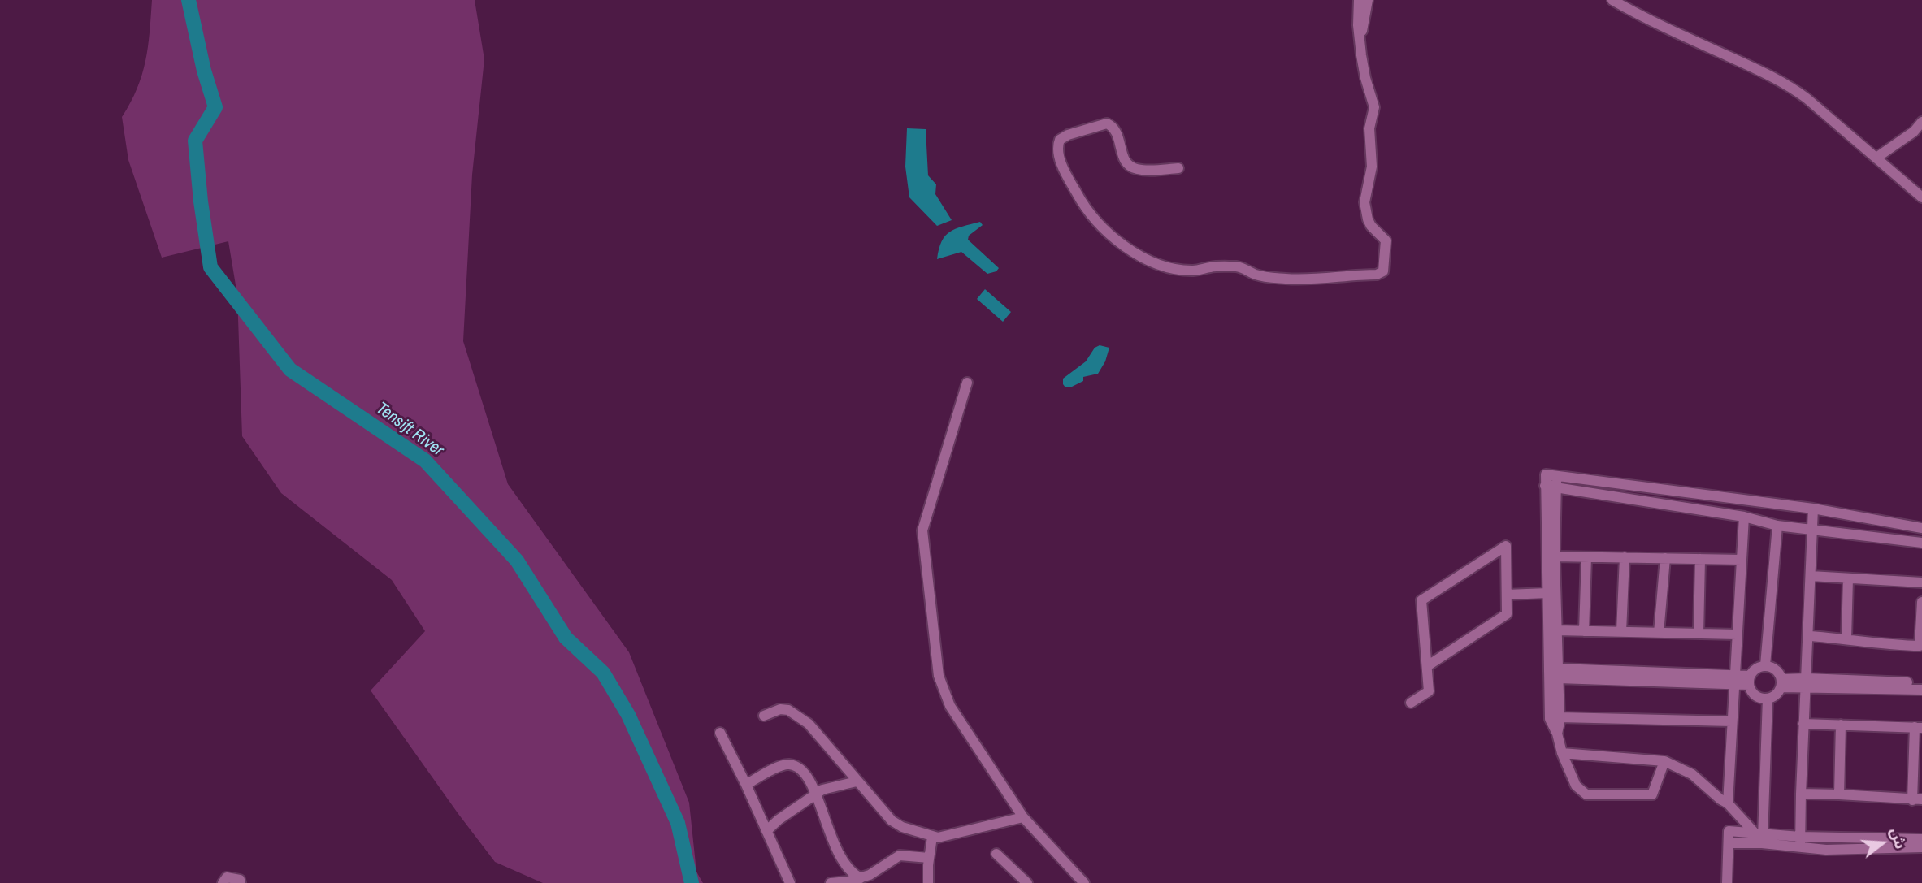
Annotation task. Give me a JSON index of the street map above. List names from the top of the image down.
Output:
{
  "water": ["Tensift River"],
  "north": "right"
}
